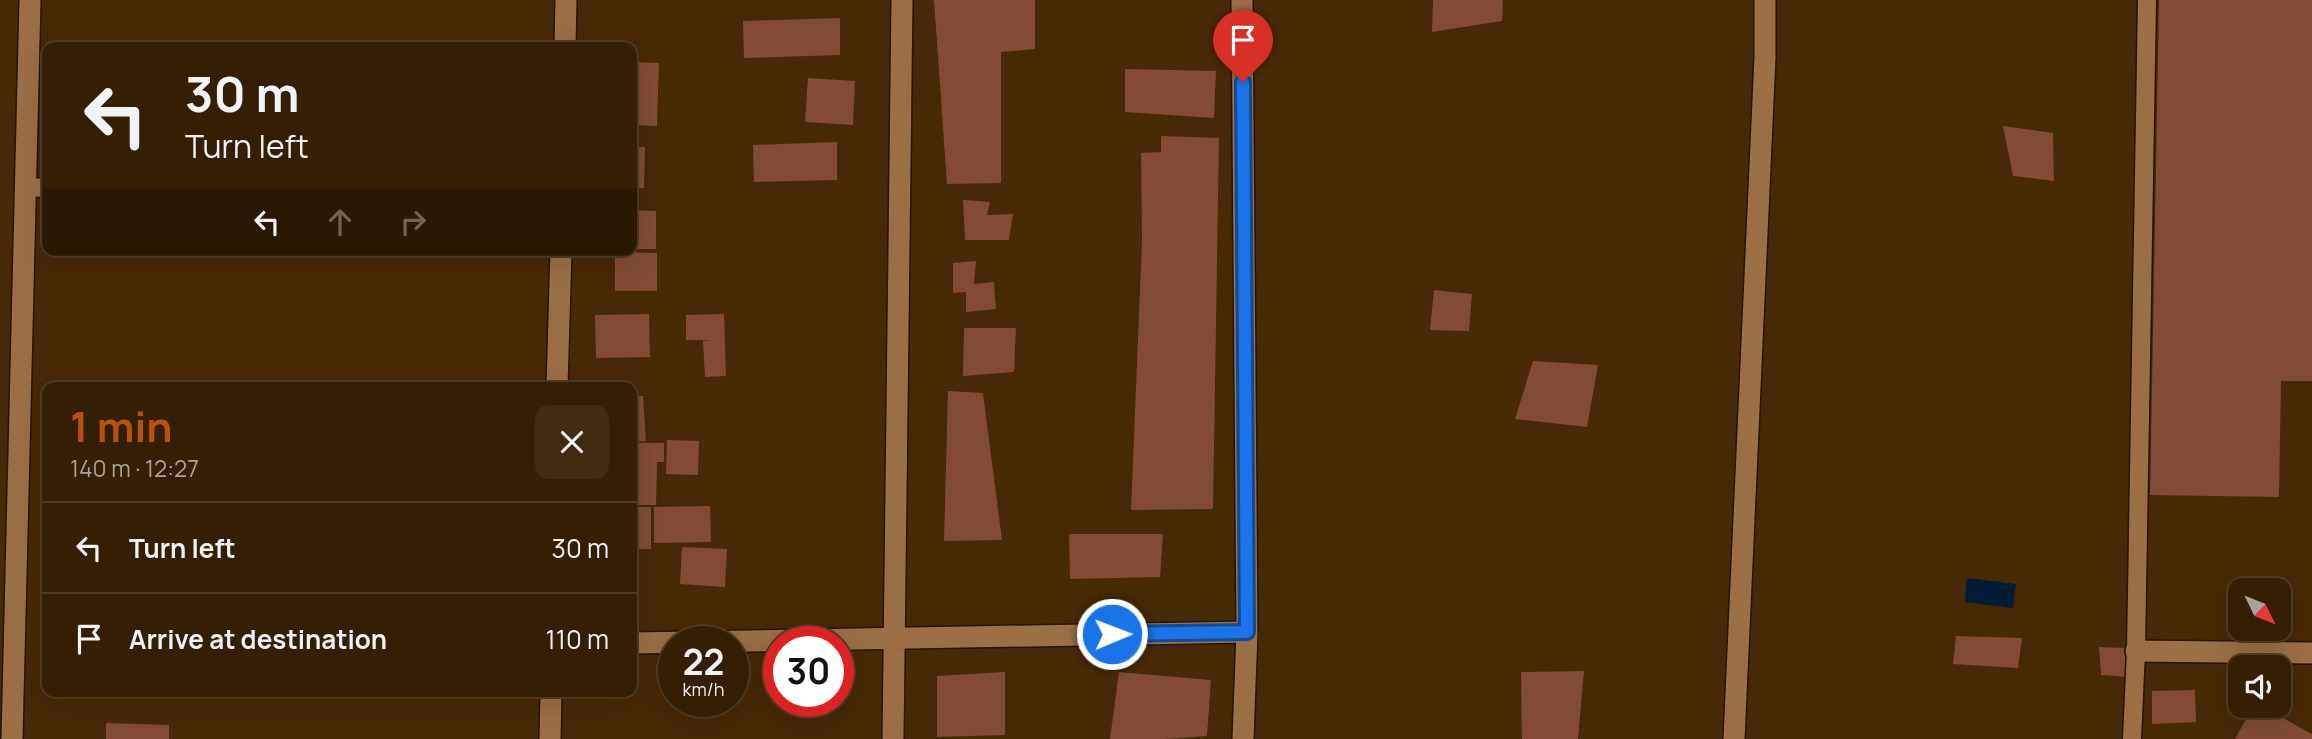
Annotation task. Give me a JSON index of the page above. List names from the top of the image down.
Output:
{
  "north": "bottom right",
  "page": {
    "turn": ["30 m", "Turn left"],
    "heading": ["1 min", "140 m · 12:27"],
    "list": [
      {
        "name": "Turn left",
        "value": "30 m"
      },
      {
        "name": "Arrive at destination",
        "value": "110 m"
      }
    ],
    "speed": "22 km/h",
    "limit": "30"
  }
}
